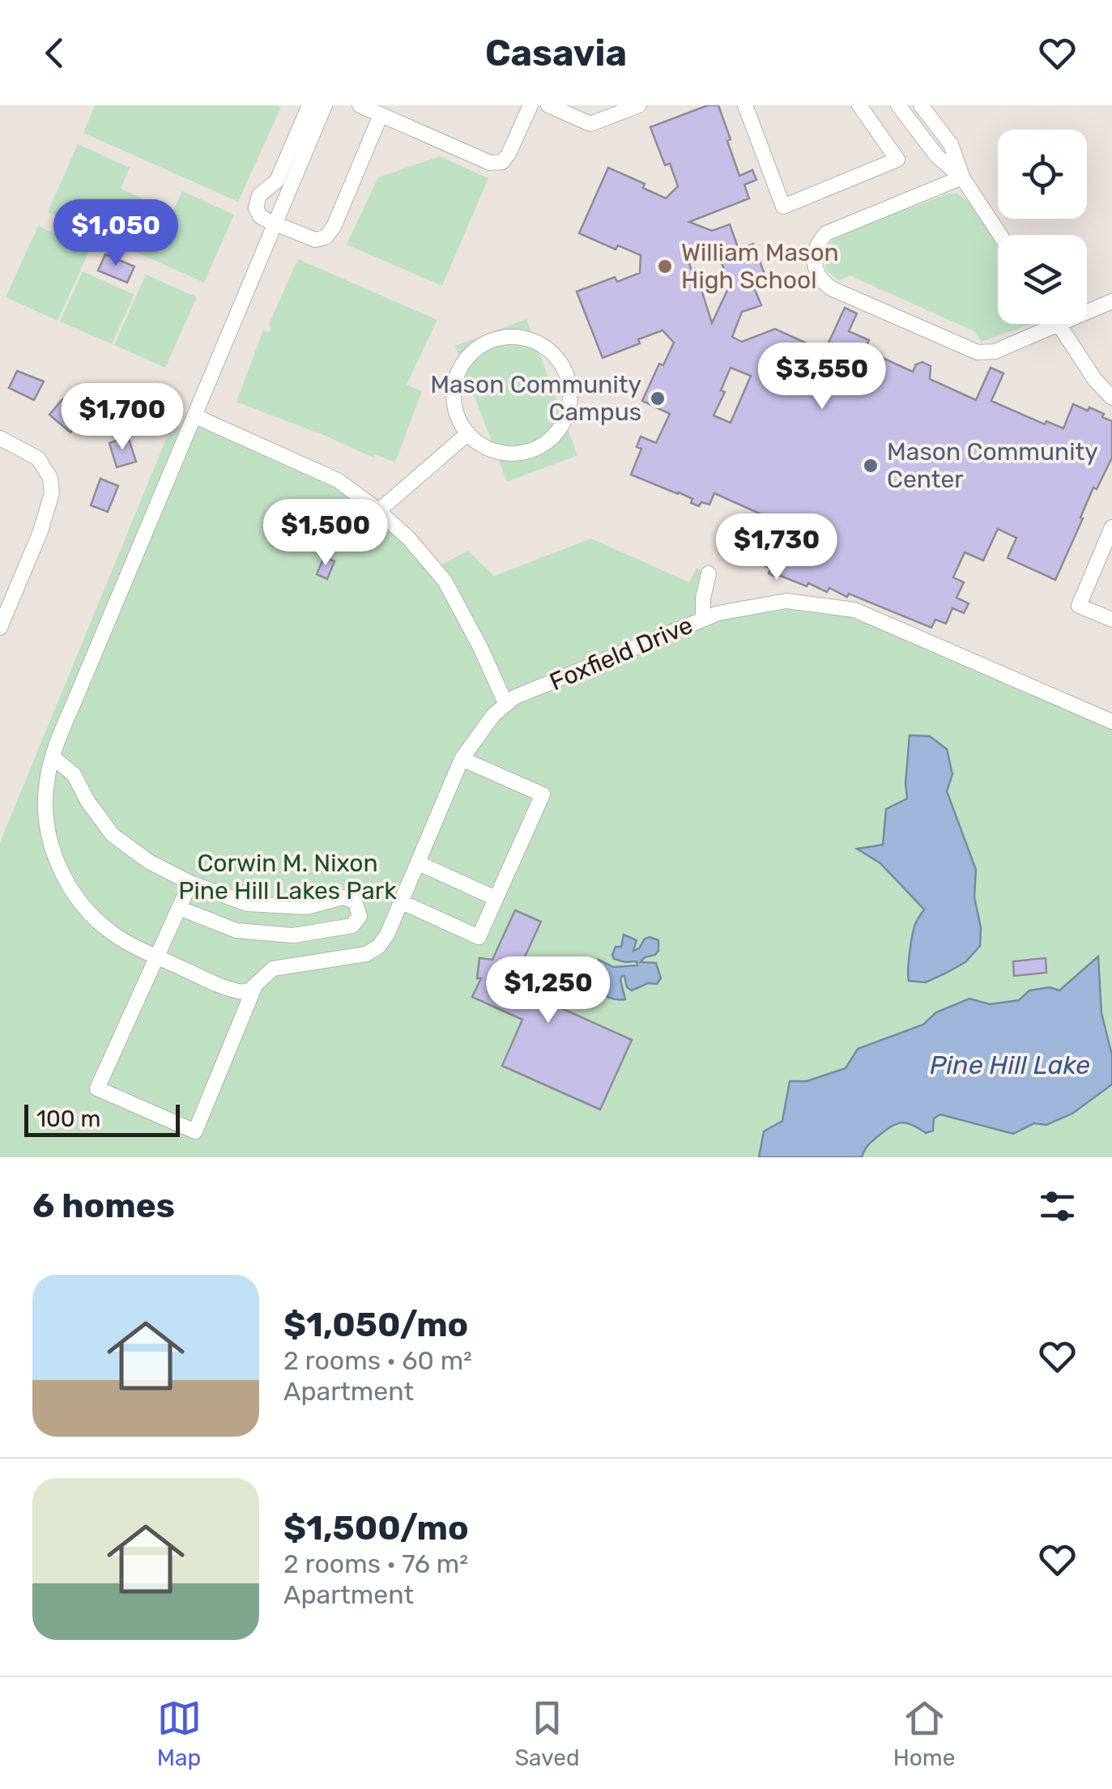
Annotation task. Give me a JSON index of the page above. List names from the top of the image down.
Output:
{
  "streets": {
    "street": ["Foxfield Drive"]
  },
  "water": ["Pine Hill Lake"],
  "parks": ["Corwin M. Nixon Pine Hill Lakes Park"],
  "places": ["William Mason High School", "Mason Community Campus", "Mason Community Center"],
  "scale_bar": "100 m",
  "page": {
    "header": "Casavia",
    "price": [
      "$1,050",
      "$3,550",
      "$1,700",
      "$1,500",
      "$1,730",
      "$1,250"
    ],
    "scale": "100 m",
    "heading": "6 homes",
    "list": [
      {
        "name": "$1,050/mo",
        "note": "2 rooms · 60 m² · Apartment"
      },
      {
        "name": "$1,500/mo",
        "note": "2 rooms · 76 m² · Apartment"
      }
    ],
    "tabs": ["Map", "Saved", "Home"]
  }
}
